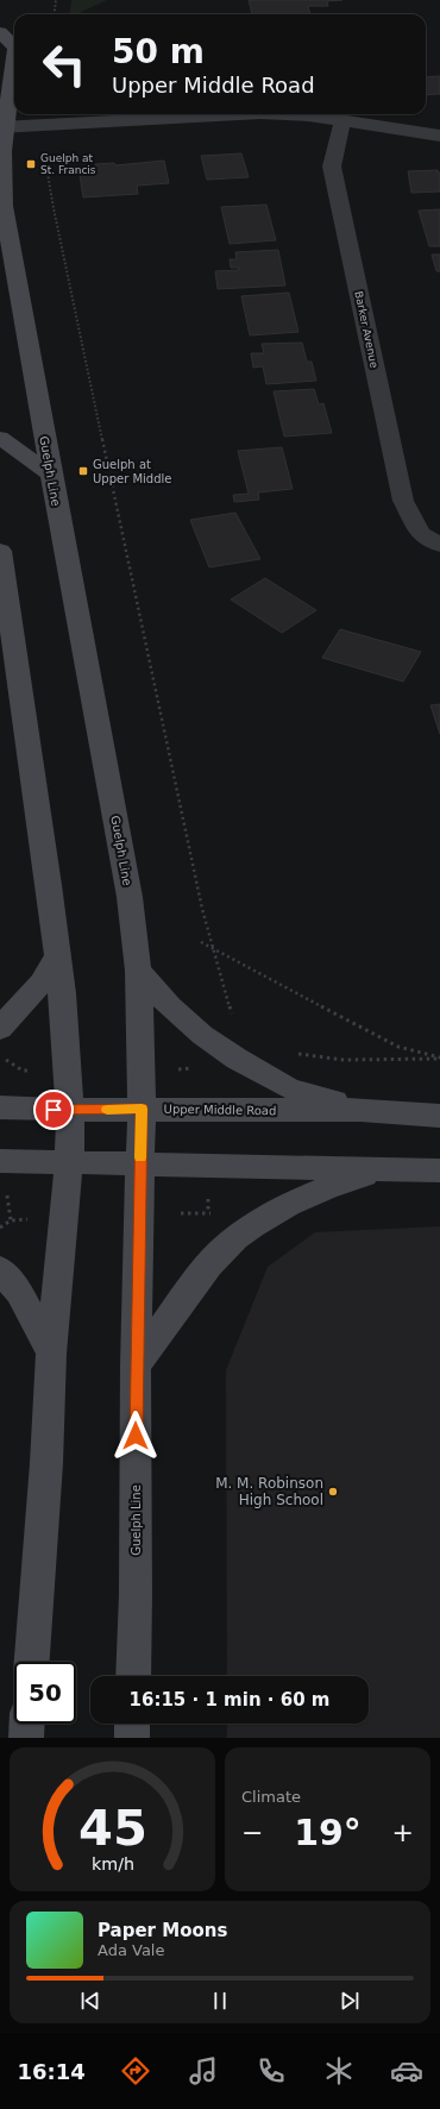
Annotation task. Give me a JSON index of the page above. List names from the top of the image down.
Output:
{
  "streets": {
    "main road": ["Guelph Line", "Upper Middle Road"],
    "street": ["Barker Avenue"]
  },
  "crossings": [
    ["Guelph Line", "Upper Middle Road"]
  ],
  "places": {
    "transit": ["Guelph at St. Francis", "Guelph at Upper Middle"],
    "other": ["M. M. Robinson High School"]
  },
  "page": {
    "turn": ["50 m", "Upper Middle Road"],
    "limit": "50",
    "trip": "16:15 · 1 min · 60 m",
    "tile": "Climate",
    "heat": ["−", "19°", "+"],
    "song": ["Paper Moons", "Ada Vale"],
    "tabs": "16:14",
    "gauge": ["45", "km/h"]
  }
}
